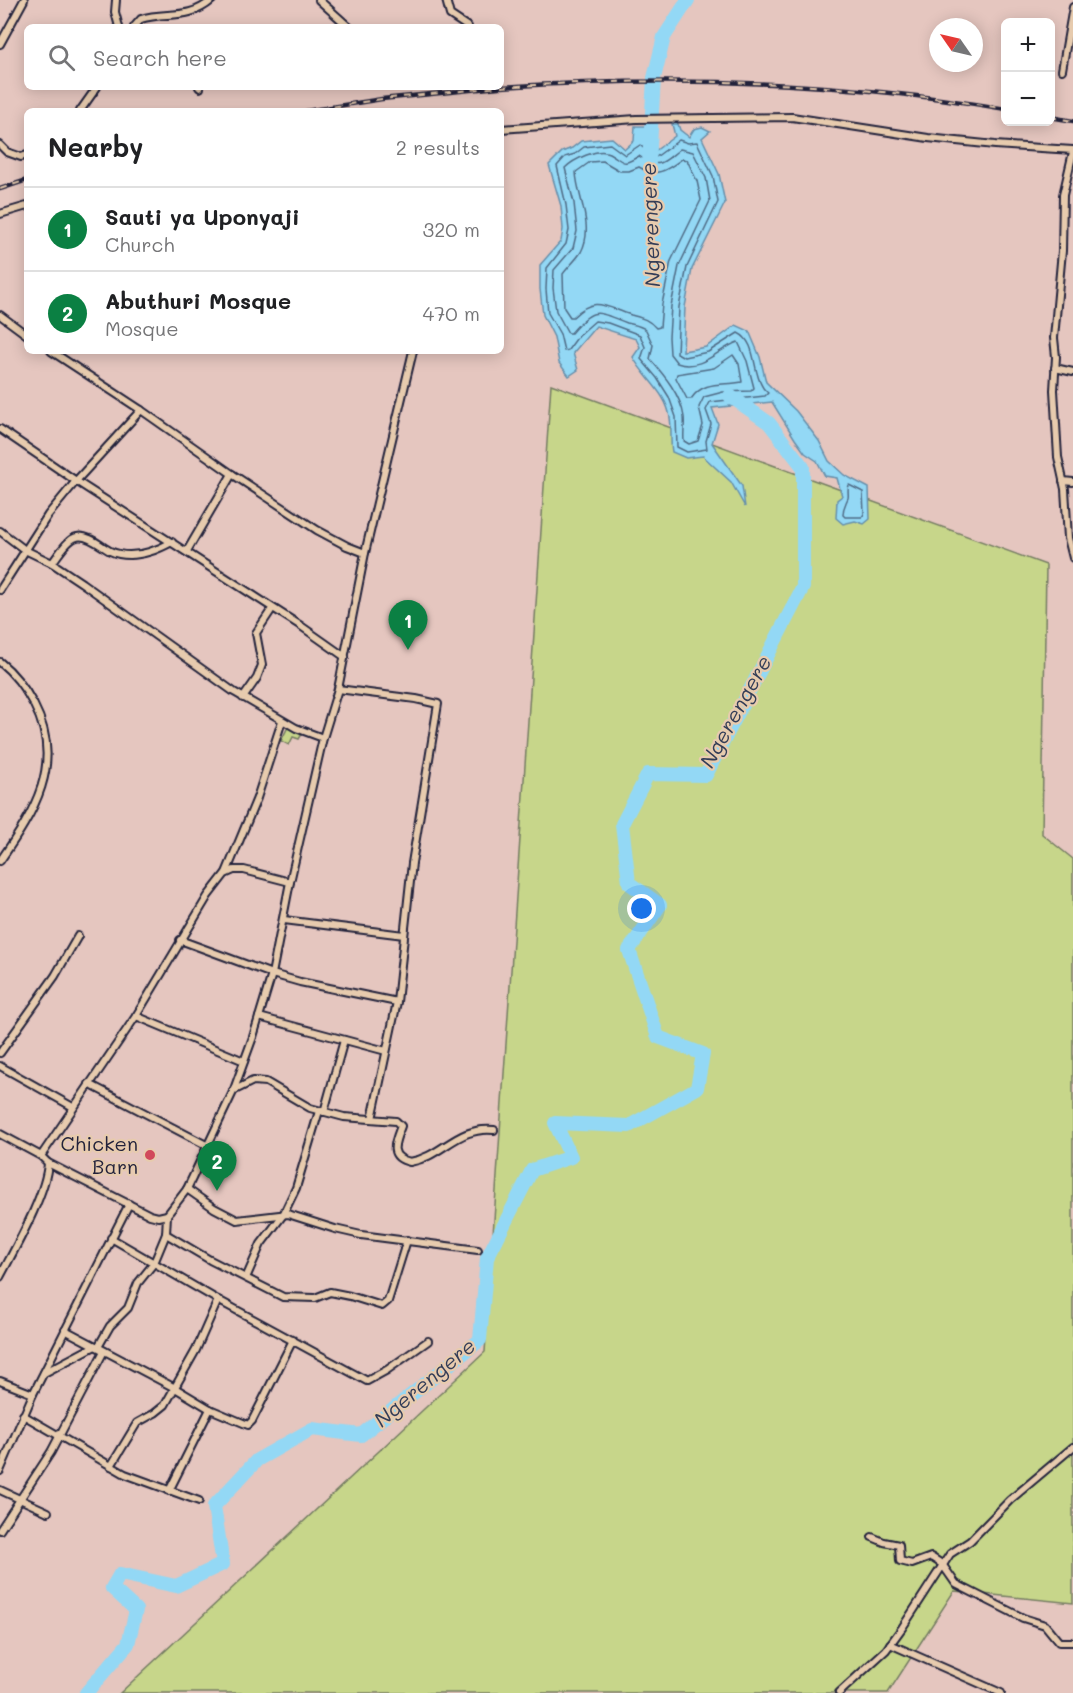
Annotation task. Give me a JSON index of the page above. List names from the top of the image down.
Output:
{
  "water": ["Ngerengere"],
  "places": ["Chicken Barn"],
  "north": "top left",
  "page": {
    "map_buttons": ["+", "−"],
    "search": "Search here",
    "heading": ["Nearby", "2 results"],
    "list": [
      {
        "mark": "1",
        "name": "Sauti ya Uponyaji",
        "note": "Church",
        "value": "320 m"
      },
      {
        "mark": "2",
        "name": "Abuthuri Mosque",
        "note": "Mosque",
        "value": "470 m"
      }
    ],
    "pins": ["1", "2"]
  }
}
